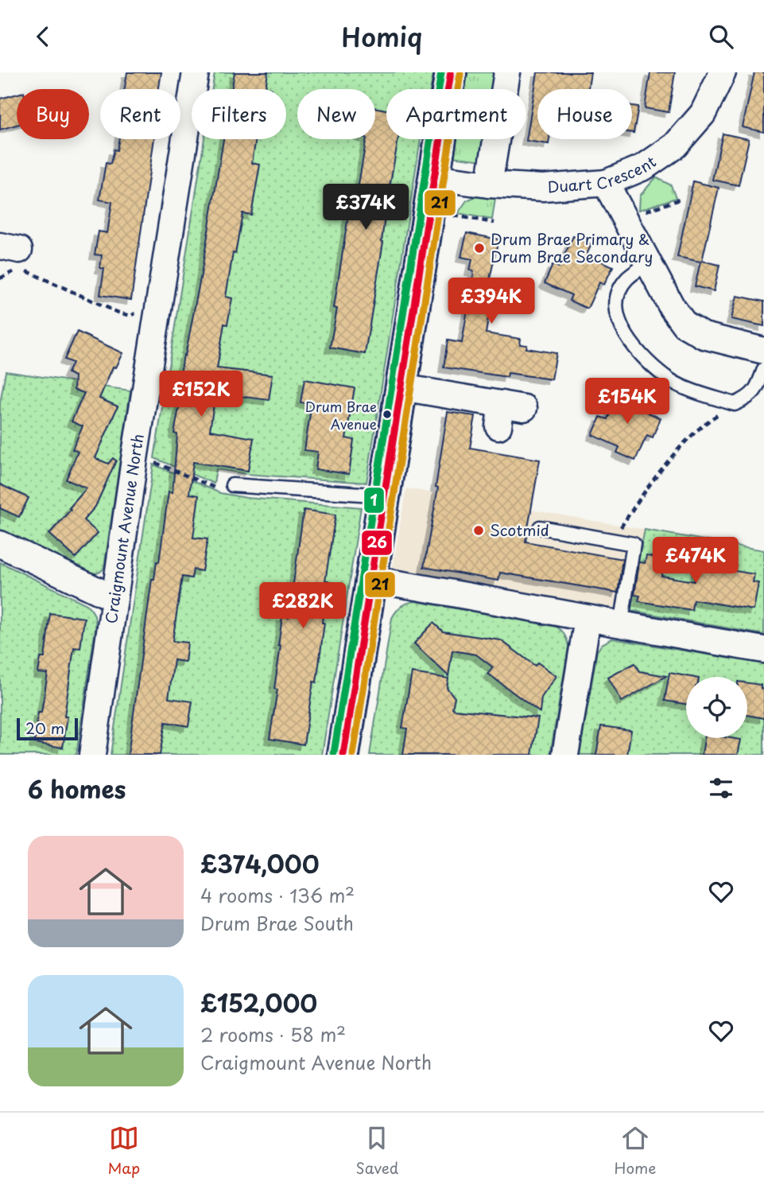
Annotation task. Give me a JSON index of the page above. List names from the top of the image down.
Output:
{
  "streets": {
    "street": ["Duart Crescent", "Craigmount Avenue North"]
  },
  "places": ["Drum Brae Primary & Drum Brae Secondary", "Drum Brae Avenue", "Scotmid"],
  "lines": ["transit line 26", "transit line 1", "transit line 21"],
  "scale_bar": "20 m",
  "page": {
    "header": "Homiq",
    "chip": [
      "Buy",
      "Rent",
      "Filters",
      "New",
      "Apartment",
      "House"
    ],
    "price": [
      "£374K",
      "£394K",
      "£152K",
      "£154K",
      "£474K",
      "£282K"
    ],
    "scale": "20 m",
    "heading": "6 homes",
    "list": [
      {
        "name": "£374,000",
        "note": "4 rooms · 136 m² · Drum Brae South"
      },
      {
        "name": "£152,000",
        "note": "2 rooms · 58 m² · Craigmount Avenue North"
      }
    ],
    "tabs": ["Map", "Saved", "Home"]
  }
}
